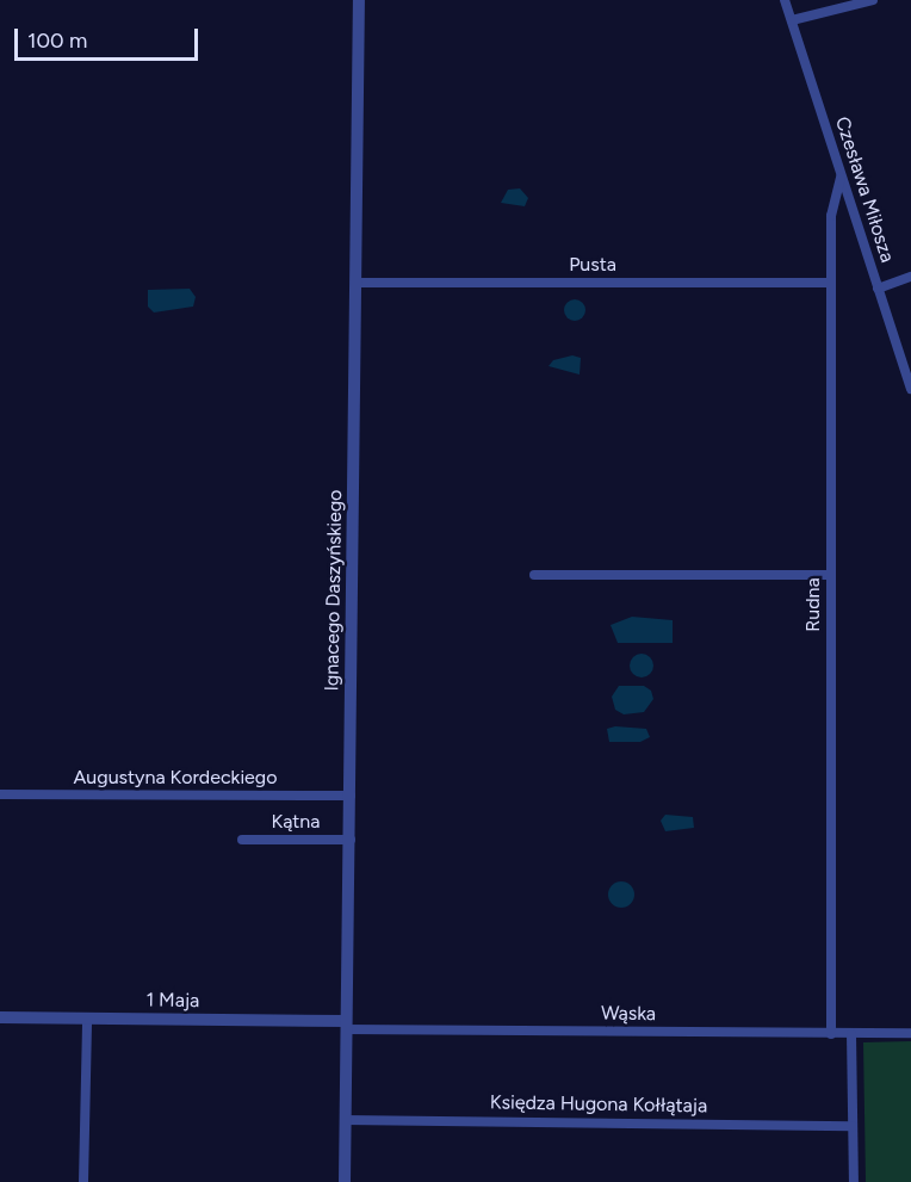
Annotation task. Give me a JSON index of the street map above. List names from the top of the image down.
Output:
{
  "streets": {
    "street": [
      "Czesława Miłosza",
      "Pusta",
      "Ignacego Daszyńskiego",
      "Rudna",
      "Augustyna Kordeckiego",
      "Kątna",
      "1 Maja",
      "Wąska",
      "Księdza Hugona Kołłątaja"
    ]
  },
  "crossings": [
    ["Czesława Miłosza", "Rudna"],
    ["Pusta", "Ignacego Daszyńskiego"],
    ["Pusta", "Rudna"],
    ["Ignacego Daszyńskiego", "Augustyna Kordeckiego"],
    ["Ignacego Daszyńskiego", "Kątna"],
    ["Ignacego Daszyńskiego", "1 Maja"],
    ["Ignacego Daszyńskiego", "Wąska"],
    ["Ignacego Daszyńskiego", "Księdza Hugona Kołłątaja"],
    ["Rudna", "Wąska"],
    ["1 Maja", "Wąska"]
  ],
  "scale_bar": "100 m"
}
